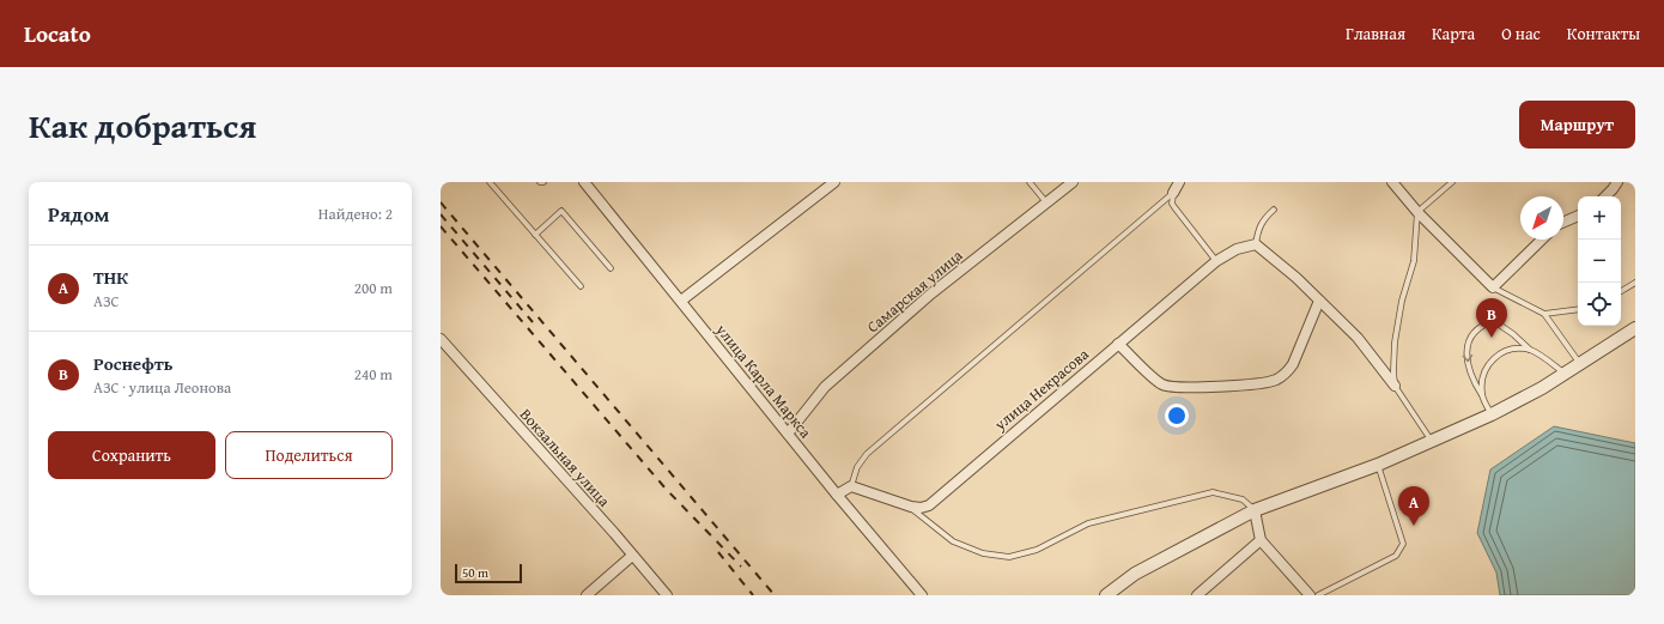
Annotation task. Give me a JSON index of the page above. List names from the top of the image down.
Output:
{
  "streets": {
    "street": [
      "Самарская улица",
      "улица Карла Маркса",
      "улица Некрасова",
      "Вокзальная улица"
    ]
  },
  "crossings": [
    ["Самарская улица", "улица Карла Маркса"]
  ],
  "scale_bar": "50 m",
  "north": "bottom left",
  "page": {
    "header": "Locato",
    "nav": [
      "Главная",
      "Карта",
      "О нас",
      "Контакты"
    ],
    "title": "Как добраться",
    "buttons": [
      "Маршрут",
      ["Сохранить", "Поделиться"]
    ],
    "heading": ["Рядом", "Найдено: 2"],
    "map_buttons": ["+", "−"],
    "list": [
      {
        "mark": "A",
        "name": "ТНК",
        "note": "АЗС",
        "value": "200 m"
      },
      {
        "mark": "B",
        "name": "Роснефть",
        "note": "АЗС · улица Леонова",
        "value": "240 m"
      }
    ],
    "pins": ["B", "A"],
    "scale": "50 m"
  }
}
